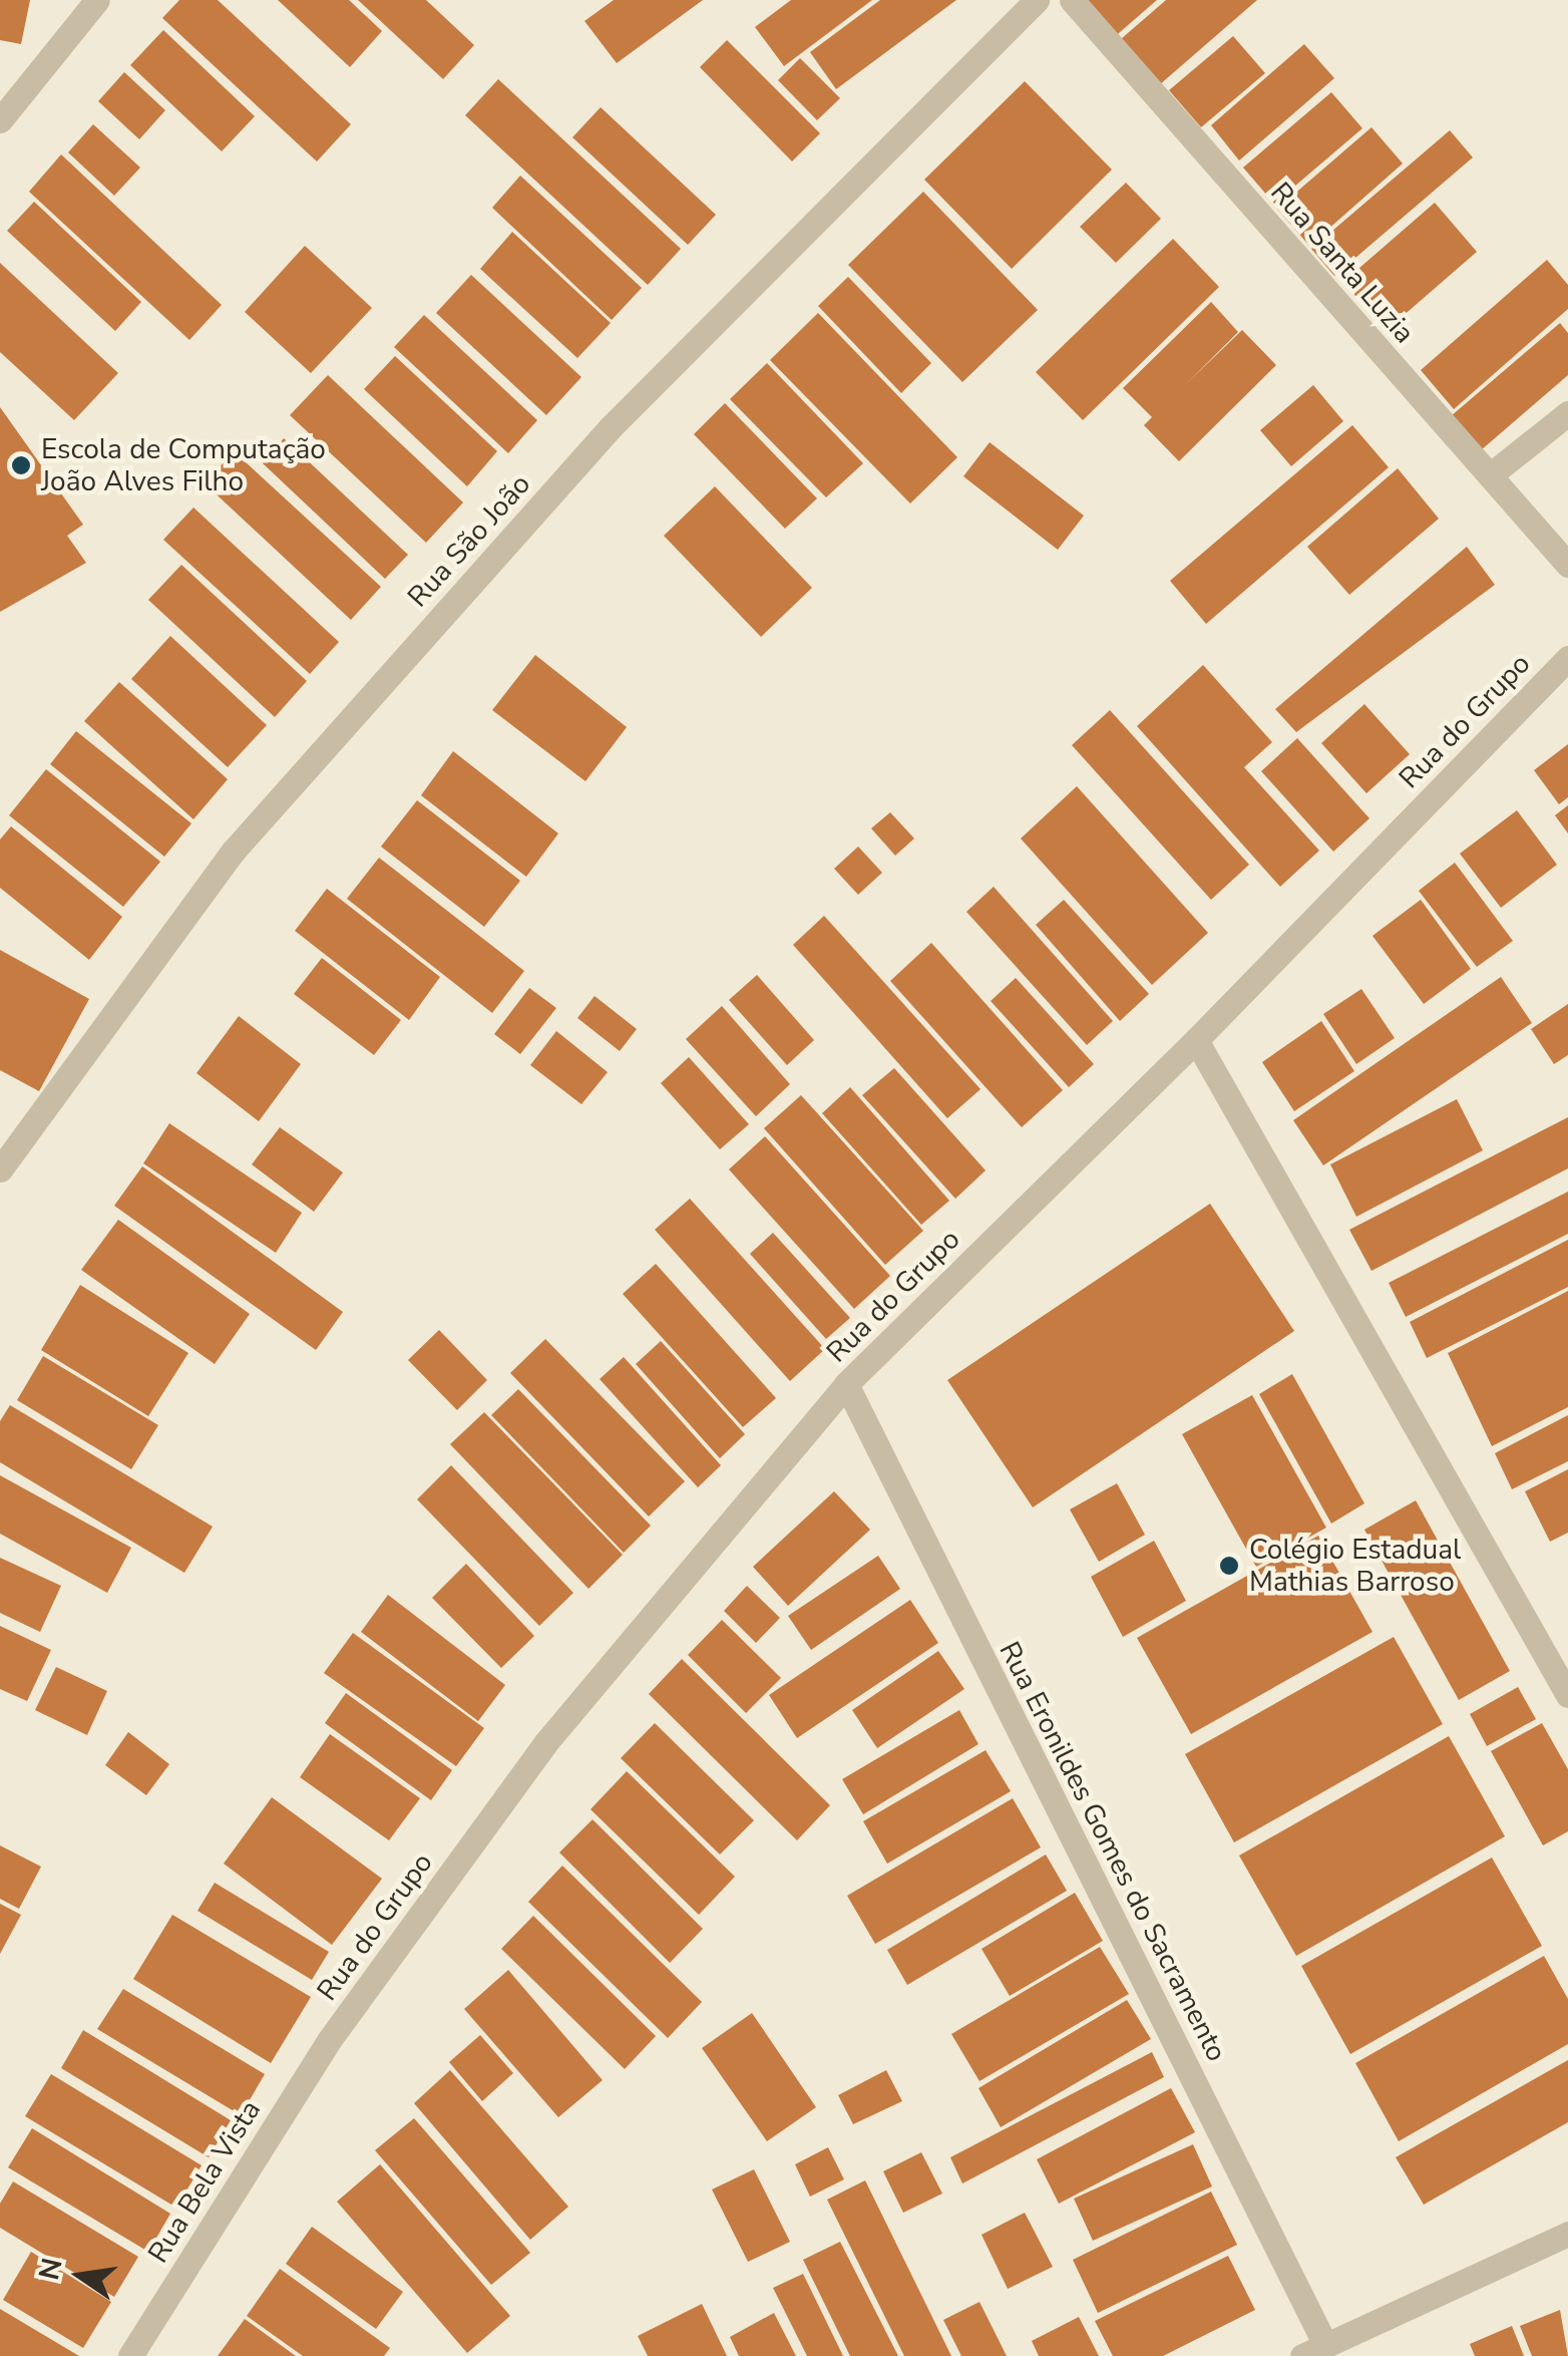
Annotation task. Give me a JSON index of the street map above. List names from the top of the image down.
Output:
{
  "streets": {
    "street": [
      "Rua Santa Luzia",
      "Rua São João",
      "Rua do Grupo",
      "Rua Eronildes Gomes do Sacramento",
      "Rua Bela Vista"
    ]
  },
  "crossings": [
    ["Rua do Grupo", "Rua Eronildes Gomes do Sacramento"],
    ["Rua do Grupo", "Rua Bela Vista"]
  ],
  "places": ["Escola de Computação João Alves Filho", "Colégio Estadual Mathias Barroso"],
  "north": "left"
}
